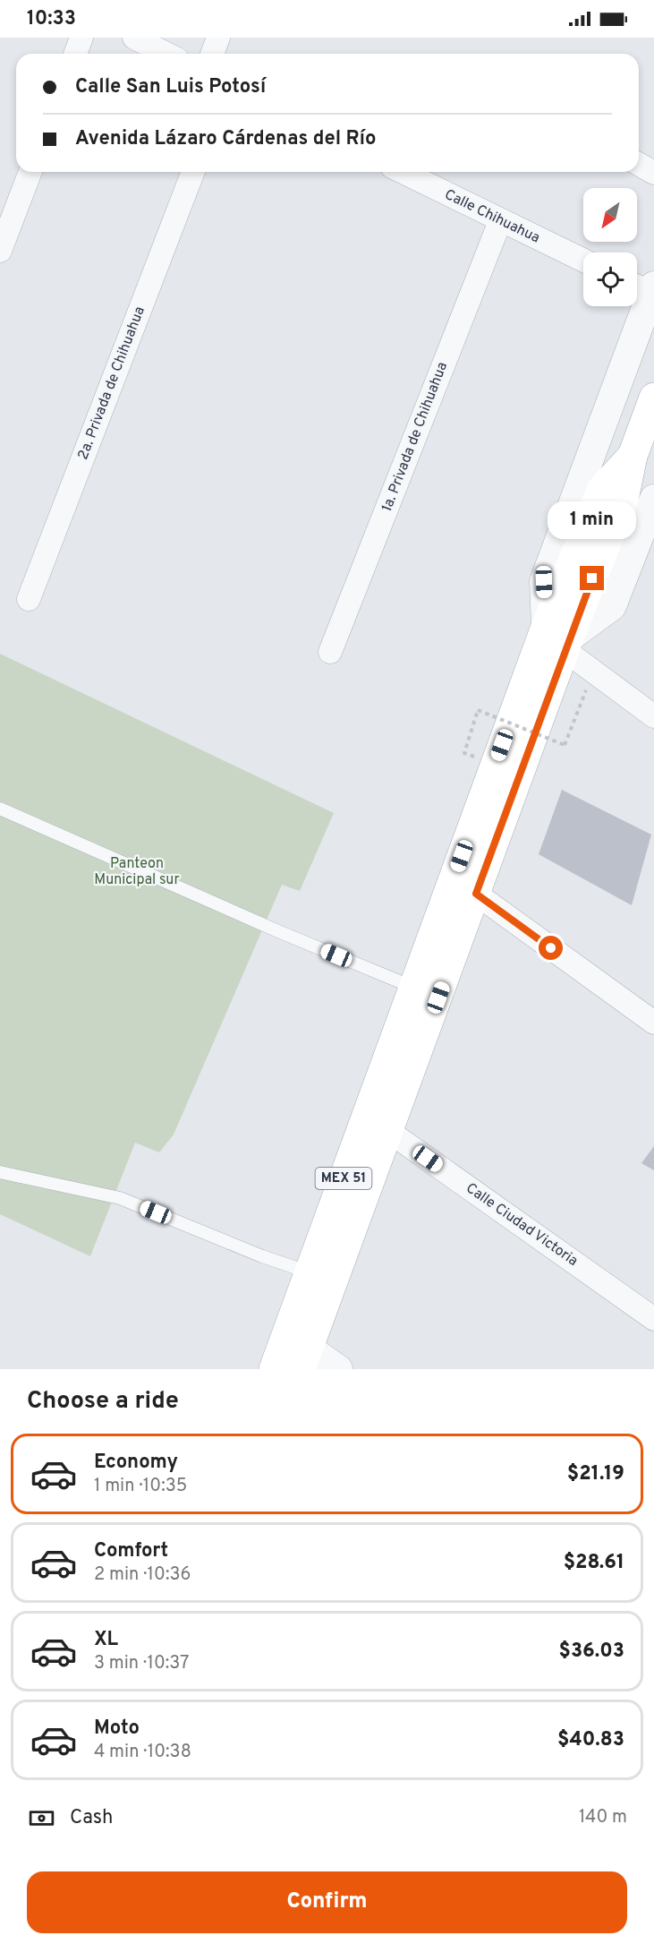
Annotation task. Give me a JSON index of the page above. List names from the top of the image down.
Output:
{
  "streets": {
    "main road": ["MEX 51"],
    "street": [
      "Calle Chihuahua",
      "2a. Privada de Chihuahua",
      "1a. Privada de Chihuahua",
      "Calle Ciudad Victoria"
    ]
  },
  "crossings": [
    ["Calle Chihuahua", "1a. Privada de Chihuahua"],
    ["MEX 51", "Calle Ciudad Victoria"]
  ],
  "parks": ["Panteon Municipal sur"],
  "north": "bottom left",
  "page": {
    "status": "10:33",
    "banner": ["Calle San Luis Potosí", "Avenida Lázaro Cárdenas del Río"],
    "bubble": "1 min",
    "heading": "Choose a ride",
    "list": [
      {
        "name": "Economy",
        "note": "1 min · 10:35",
        "value": "$21.19"
      },
      {
        "name": "Comfort",
        "note": "2 min · 10:36",
        "value": "$28.61"
      },
      {
        "name": "XL",
        "note": "3 min · 10:37",
        "value": "$36.03"
      },
      {
        "name": "Moto",
        "note": "4 min · 10:38",
        "value": "$40.83"
      }
    ],
    "pay": ["Cash", "140 m"],
    "buttons": "Confirm"
  }
}
